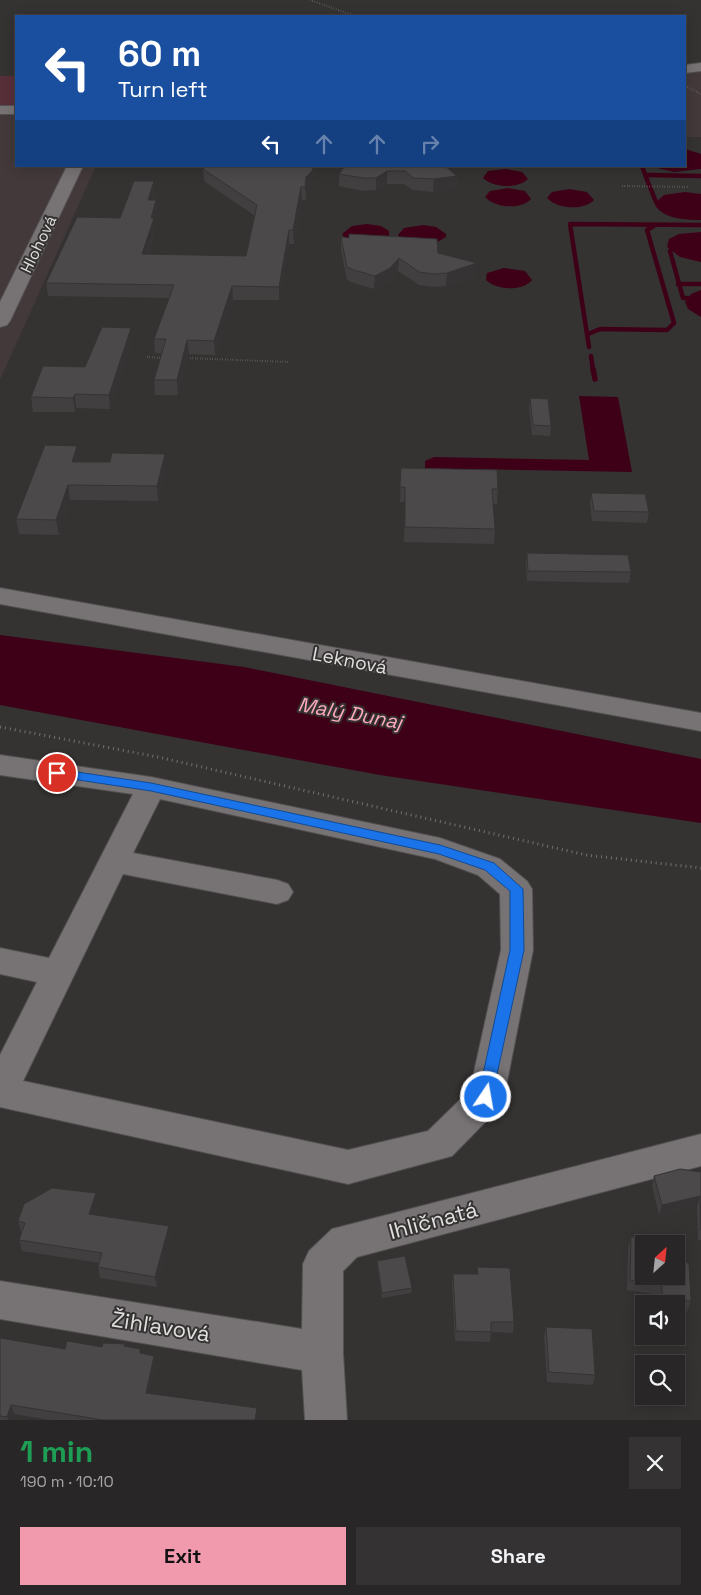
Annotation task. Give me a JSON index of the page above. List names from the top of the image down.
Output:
{
  "streets": {
    "street": [
      "Hlohová",
      "Leknová",
      "Ihličnatá",
      "Žihľavová"
    ]
  },
  "crossings": [
    ["Ihličnatá", "Žihľavová"]
  ],
  "water": ["Malý Dunaj"],
  "north": "top right",
  "page": {
    "turn": ["60 m", "Turn left"],
    "heading": ["1 min", "190 m · 10:10"],
    "buttons": ["Exit", "Share"]
  }
}
